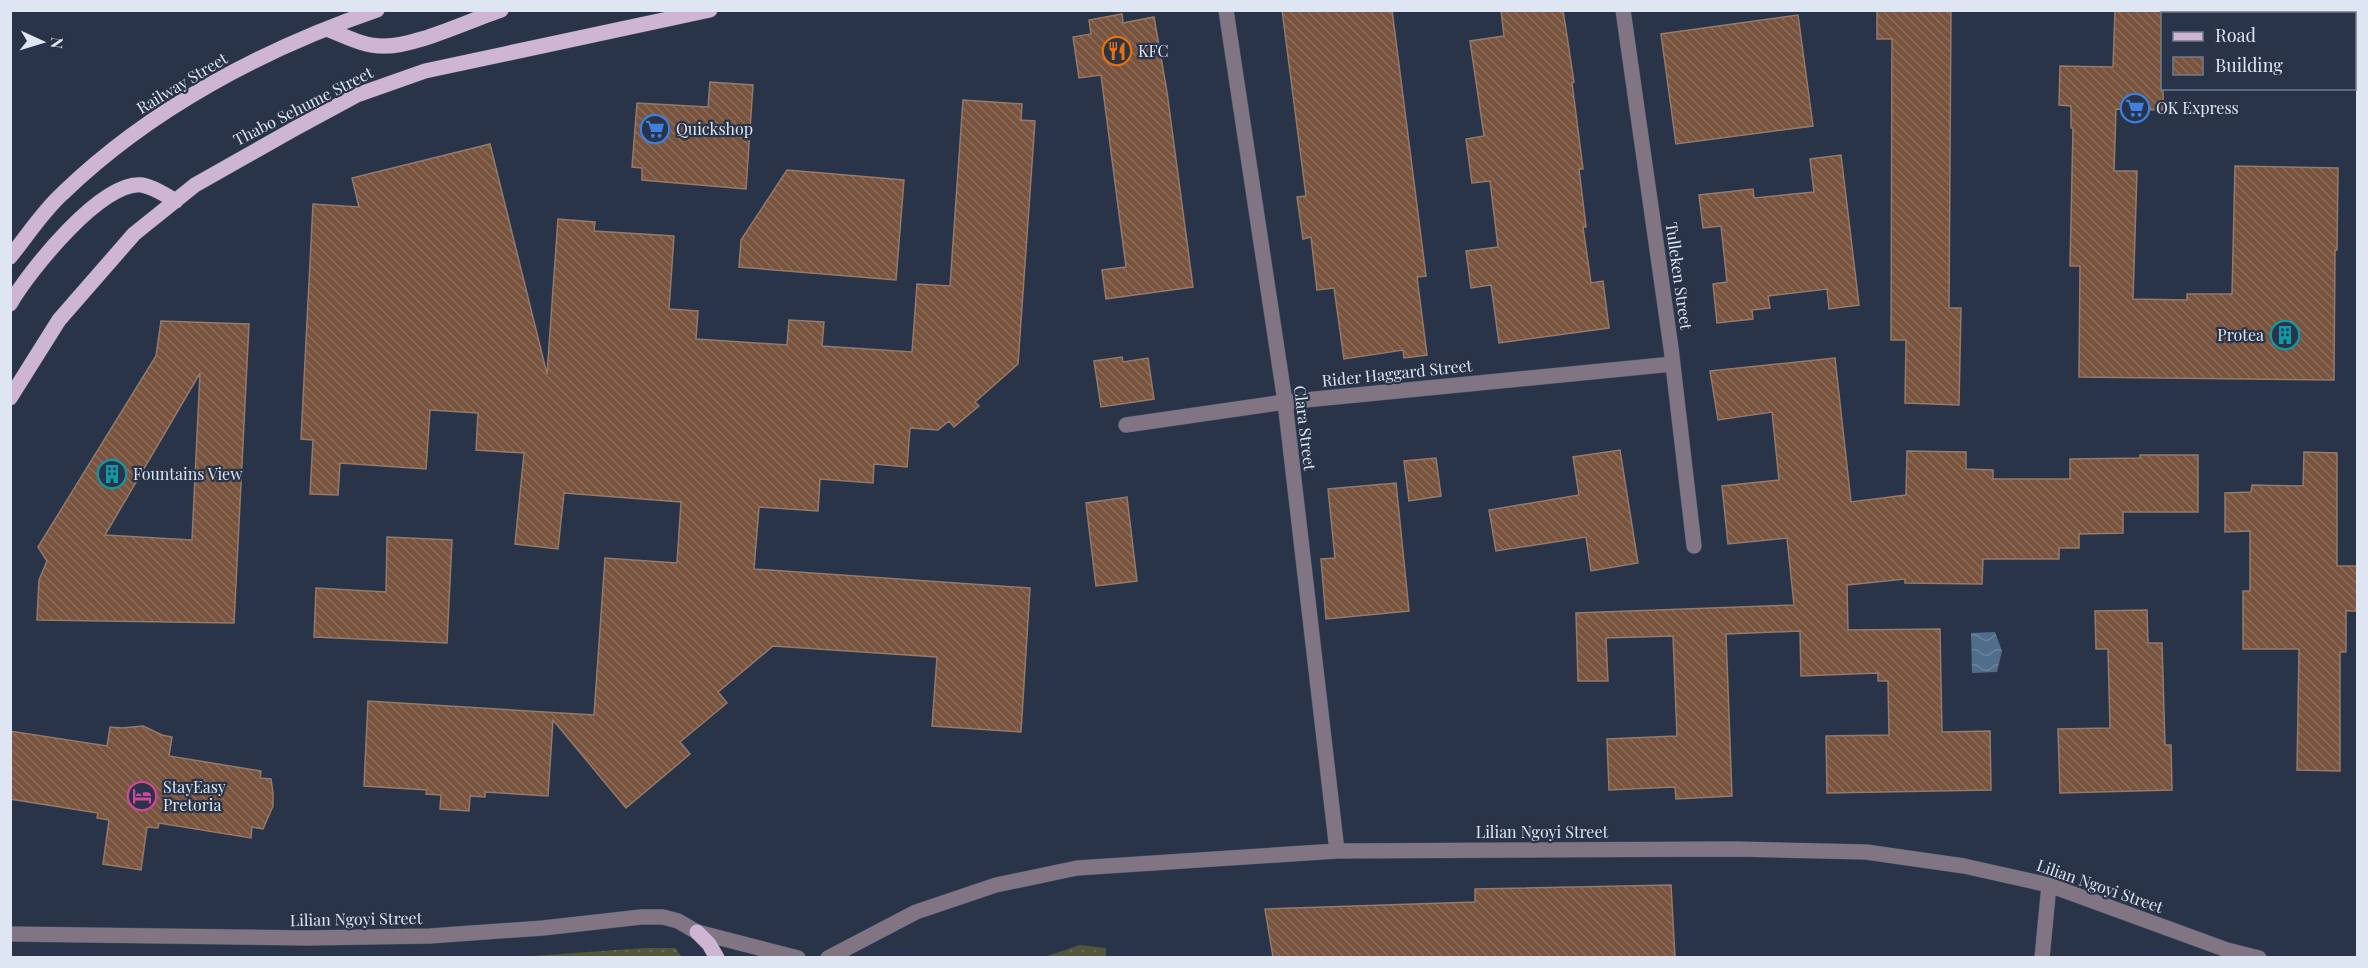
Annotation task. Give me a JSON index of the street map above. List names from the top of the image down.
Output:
{
  "streets": {
    "main road": ["Railway Street", "Thabo Sehume Street"],
    "street": [
      "Tulleken Street",
      "Rider Haggard Street",
      "Clara Street",
      "Lilian Ngoyi Street"
    ]
  },
  "crossings": [
    ["Tulleken Street", "Rider Haggard Street"],
    ["Rider Haggard Street", "Clara Street"],
    ["Clara Street", "Lilian Ngoyi Street"]
  ],
  "places": {
    "restaurant": ["KFC"],
    "supermarket": ["OK Express", "Quickshop"],
    "building": ["Protea", "Fountains View"],
    "hotel": ["StayEasy Pretoria"]
  },
  "legend": ["Road", "Building"],
  "north": "right"
}
